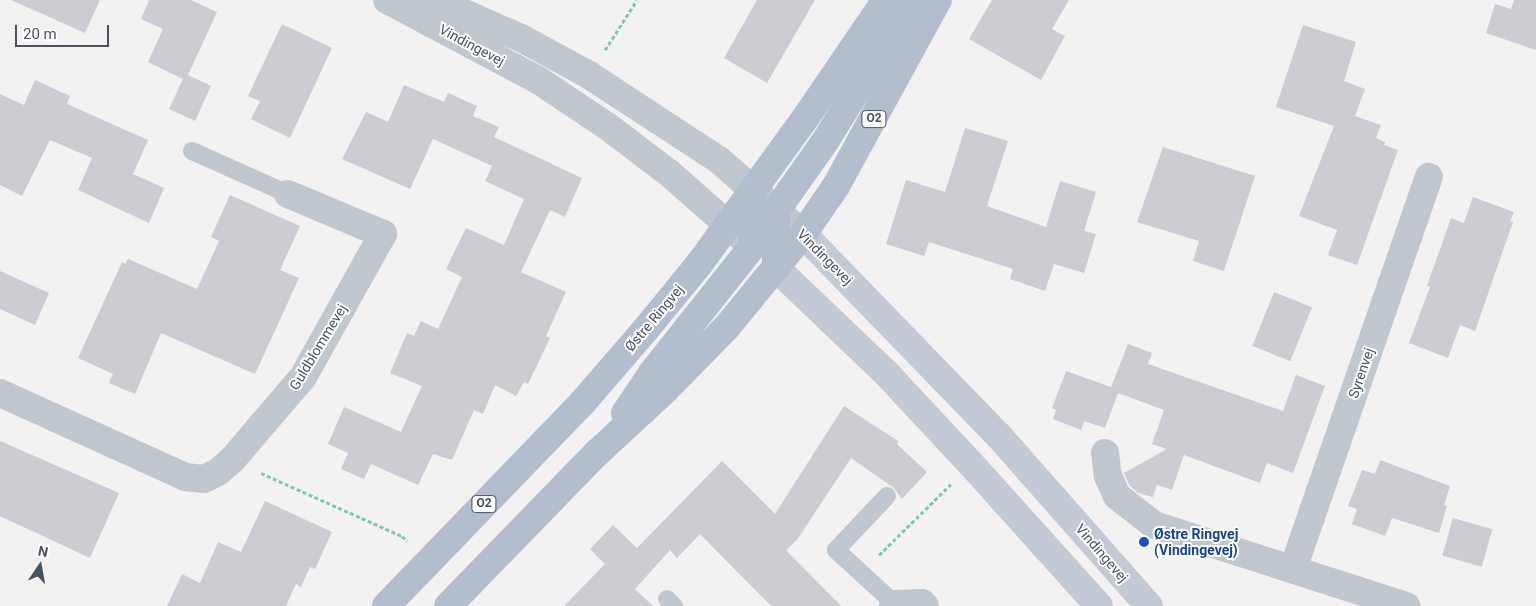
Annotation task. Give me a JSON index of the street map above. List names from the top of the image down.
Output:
{
  "streets": {
    "main road": ["Vindingevej", "O2", "Østre Ringvej"],
    "street": ["Guldblommevej", "Syrenvej"]
  },
  "crossings": [
    ["Vindingevej", "O2"],
    ["Vindingevej", "Østre Ringvej"]
  ],
  "places": ["Østre Ringvej (Vindingevej)"],
  "scale_bar": "20 m",
  "north": "top"
}
